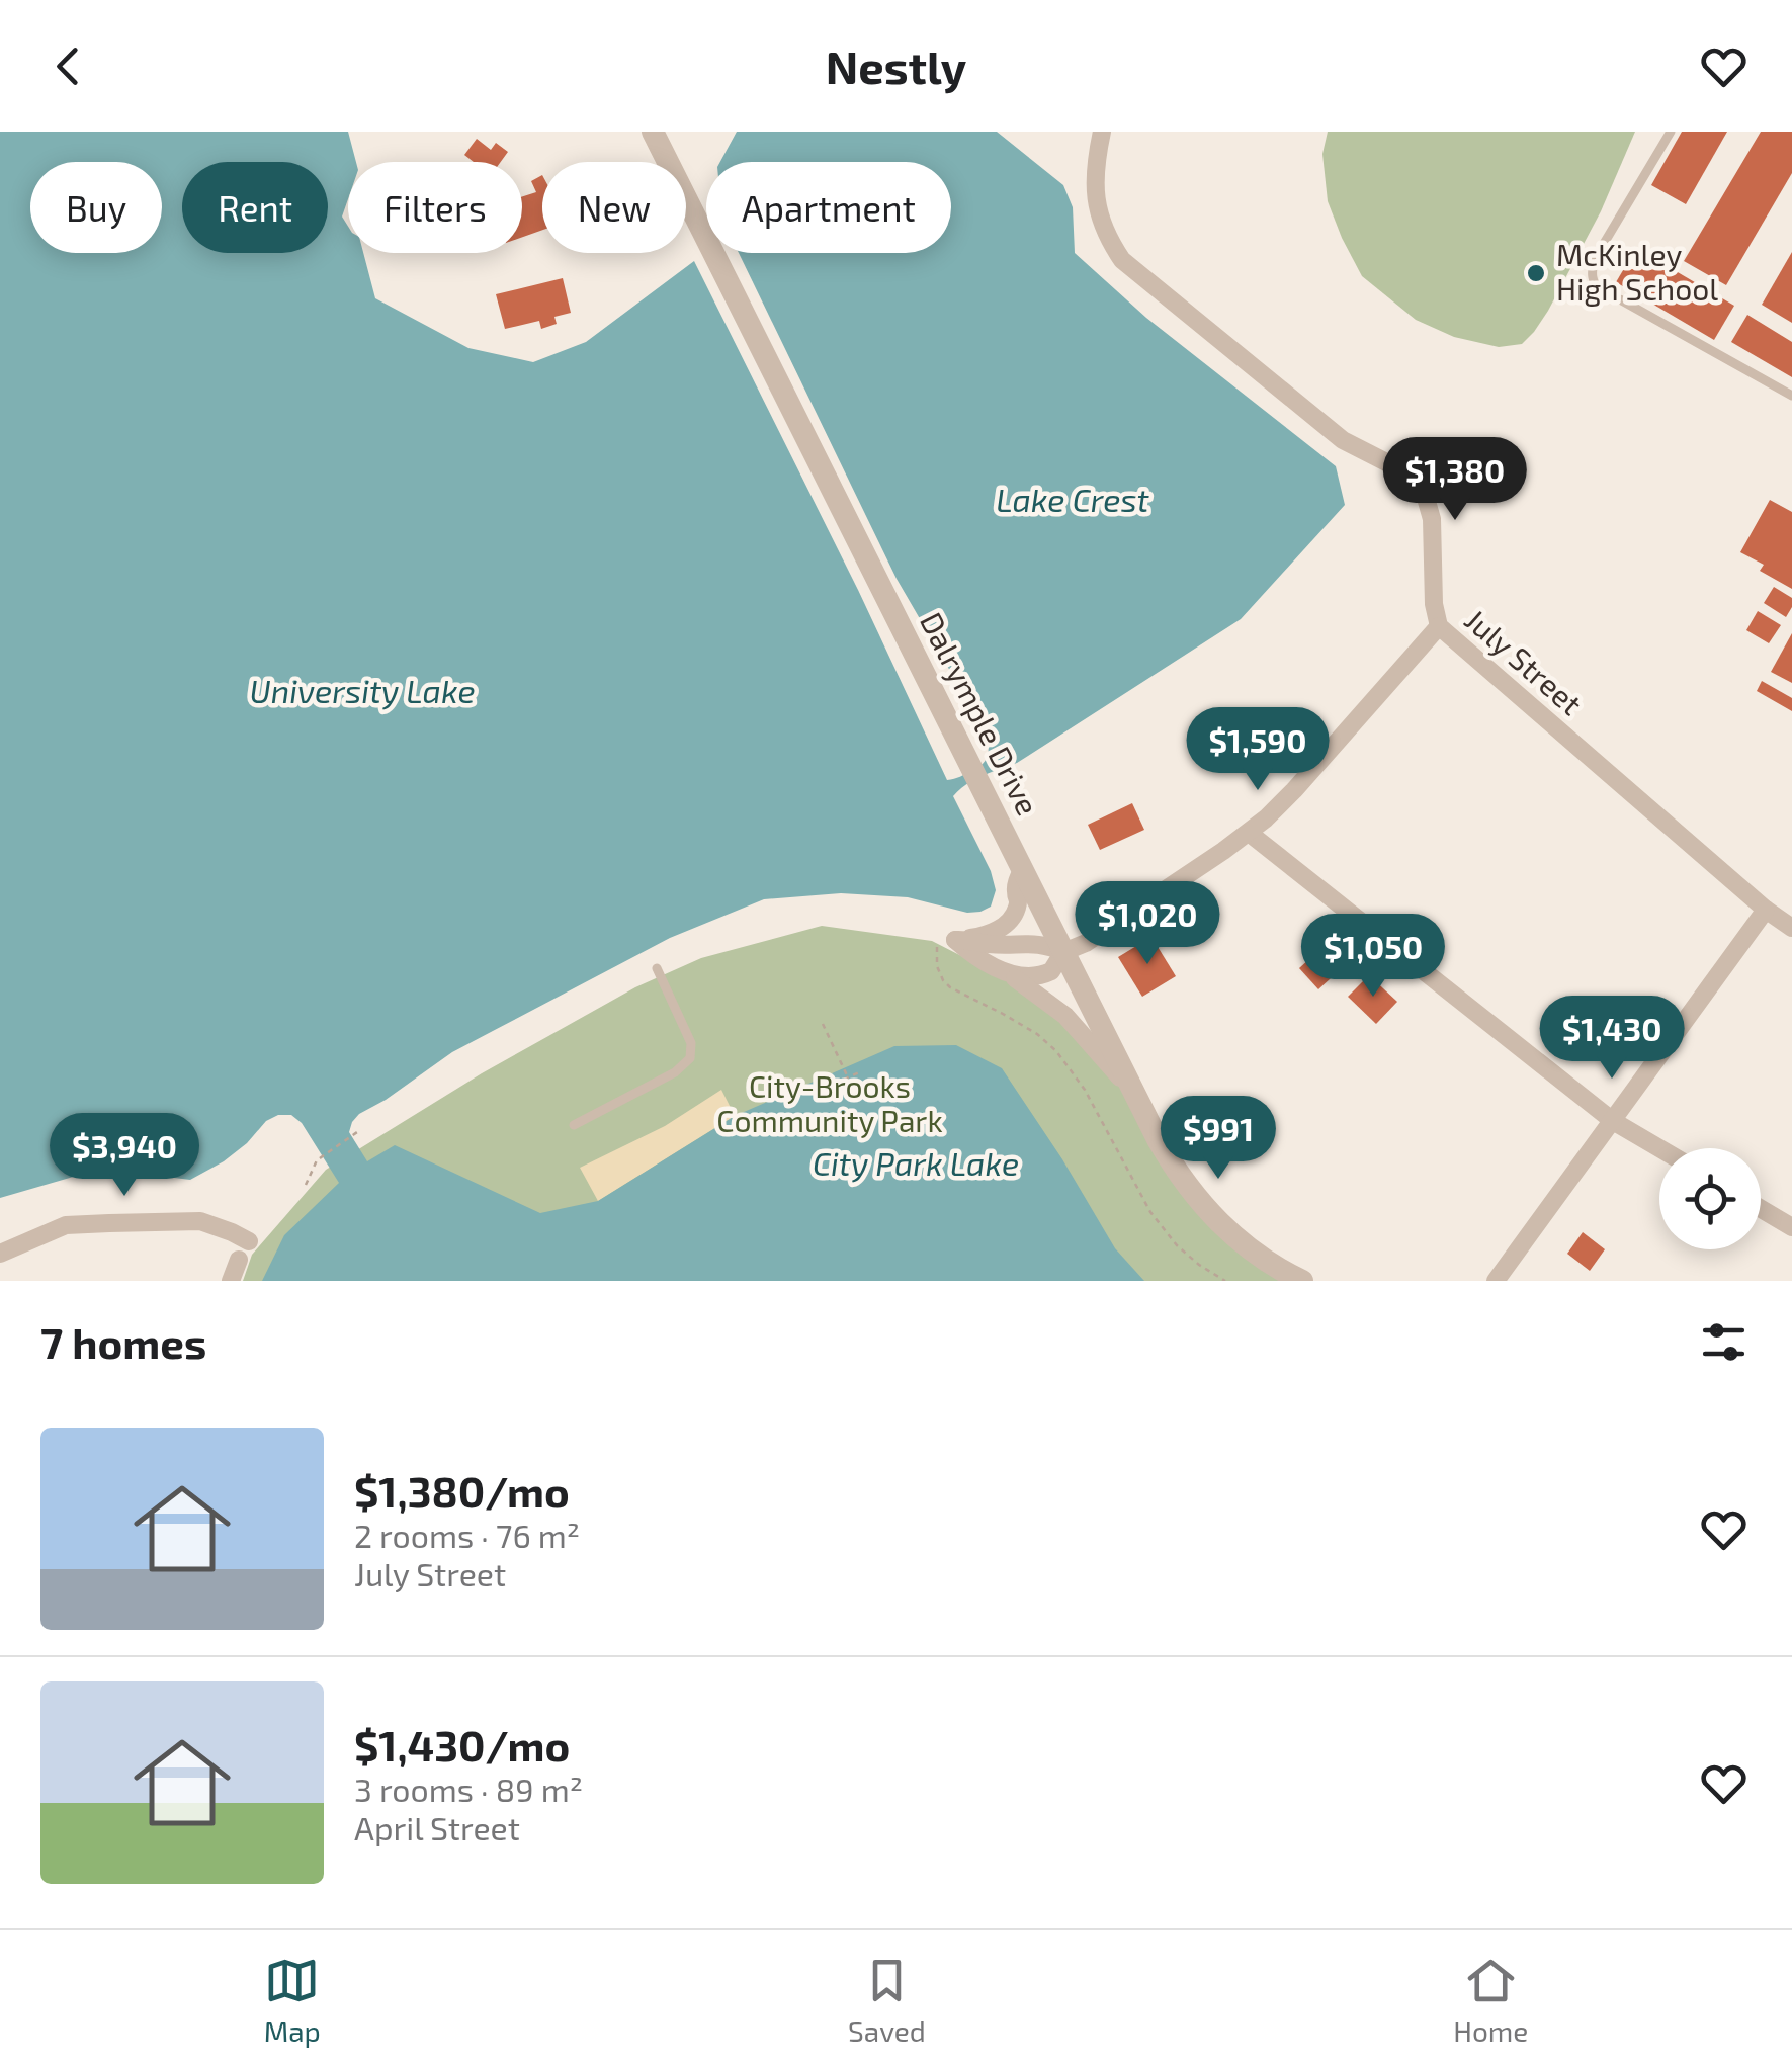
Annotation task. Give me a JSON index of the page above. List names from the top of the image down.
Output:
{
  "streets": {
    "street": ["July Street", "Dalrymple Drive"]
  },
  "water": ["Lake Crest", "University Lake", "City Park Lake"],
  "parks": ["City-Brooks Community Park"],
  "places": ["McKinley High School"],
  "page": {
    "header": "Nestly",
    "chip": [
      "Buy",
      "Rent",
      "Filters",
      "New",
      "Apartment"
    ],
    "price": [
      "$1,380",
      "$1,590",
      "$1,020",
      "$1,050",
      "$1,430",
      "$991",
      "$3,940"
    ],
    "heading": "7 homes",
    "list": [
      {
        "name": "$1,380/mo",
        "note": "2 rooms · 76 m² · July Street"
      },
      {
        "name": "$1,430/mo",
        "note": "3 rooms · 89 m² · April Street"
      }
    ],
    "tabs": ["Map", "Saved", "Home"]
  }
}
